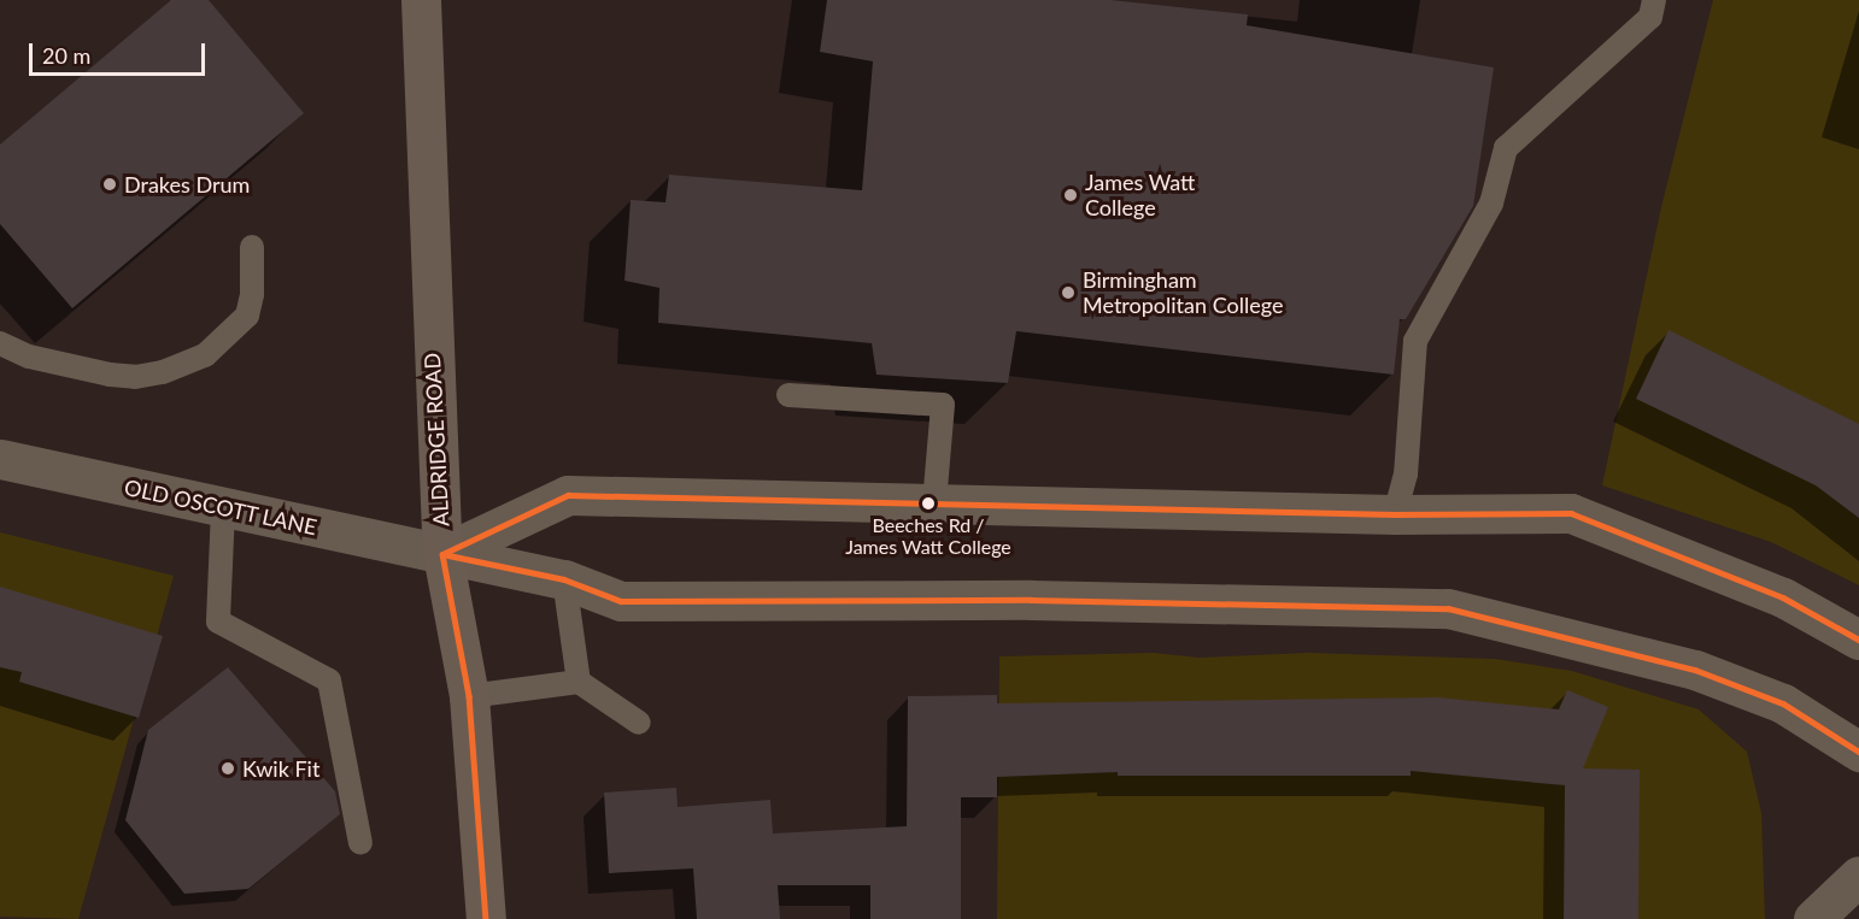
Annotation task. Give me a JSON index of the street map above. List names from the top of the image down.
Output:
{
  "streets": {
    "street": ["ALDRIDGE ROAD", "OLD OSCOTT LANE"]
  },
  "crossings": [
    ["ALDRIDGE ROAD", "OLD OSCOTT LANE"]
  ],
  "places": [
    "Drakes Drum",
    "James Watt College",
    "Birmingham Metropolitan College",
    "Beeches Rd / James Watt College",
    "Kwik Fit"
  ],
  "scale_bar": "20 m"
}
